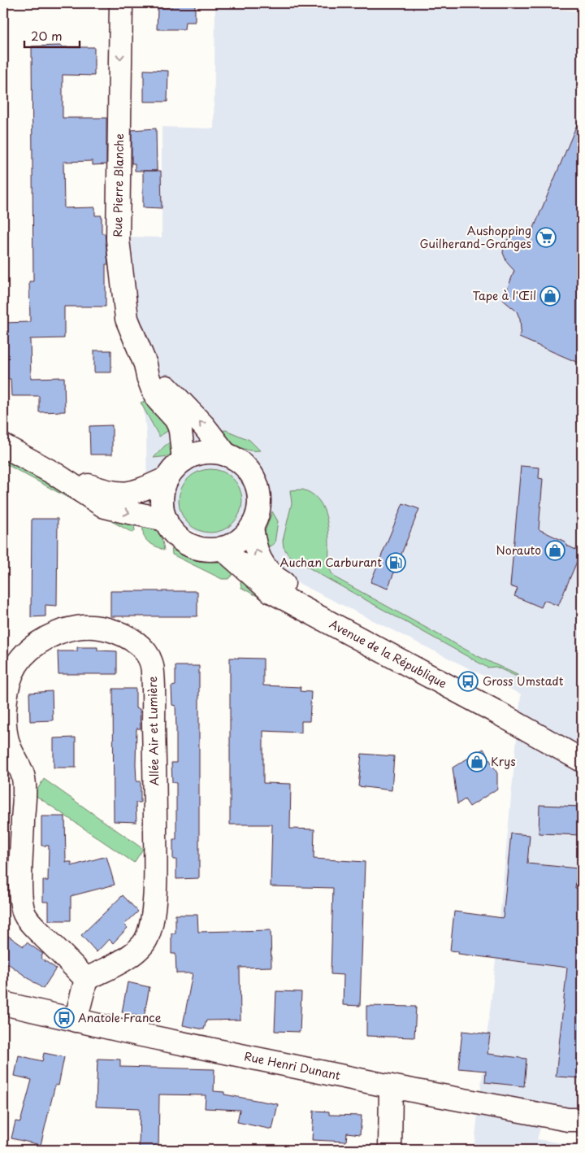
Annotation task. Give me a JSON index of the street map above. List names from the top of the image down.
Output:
{
  "streets": {
    "street": [
      "Rue Pierre Blanche",
      "Avenue de la République",
      "Allée Air et Lumière",
      "Rue Henri Dunant"
    ]
  },
  "crossings": [
    ["Rue Pierre Blanche", "Avenue de la République"]
  ],
  "places": {
    "supermarket": ["Aushopping Guilherand-Granges"],
    "shop": ["Tape à l'Œil", "Norauto", "Krys"],
    "fuel station": ["Auchan Carburant"],
    "bus stop": ["Gross Umstadt", "Anatole France"]
  },
  "scale_bar": "20 m"
}
